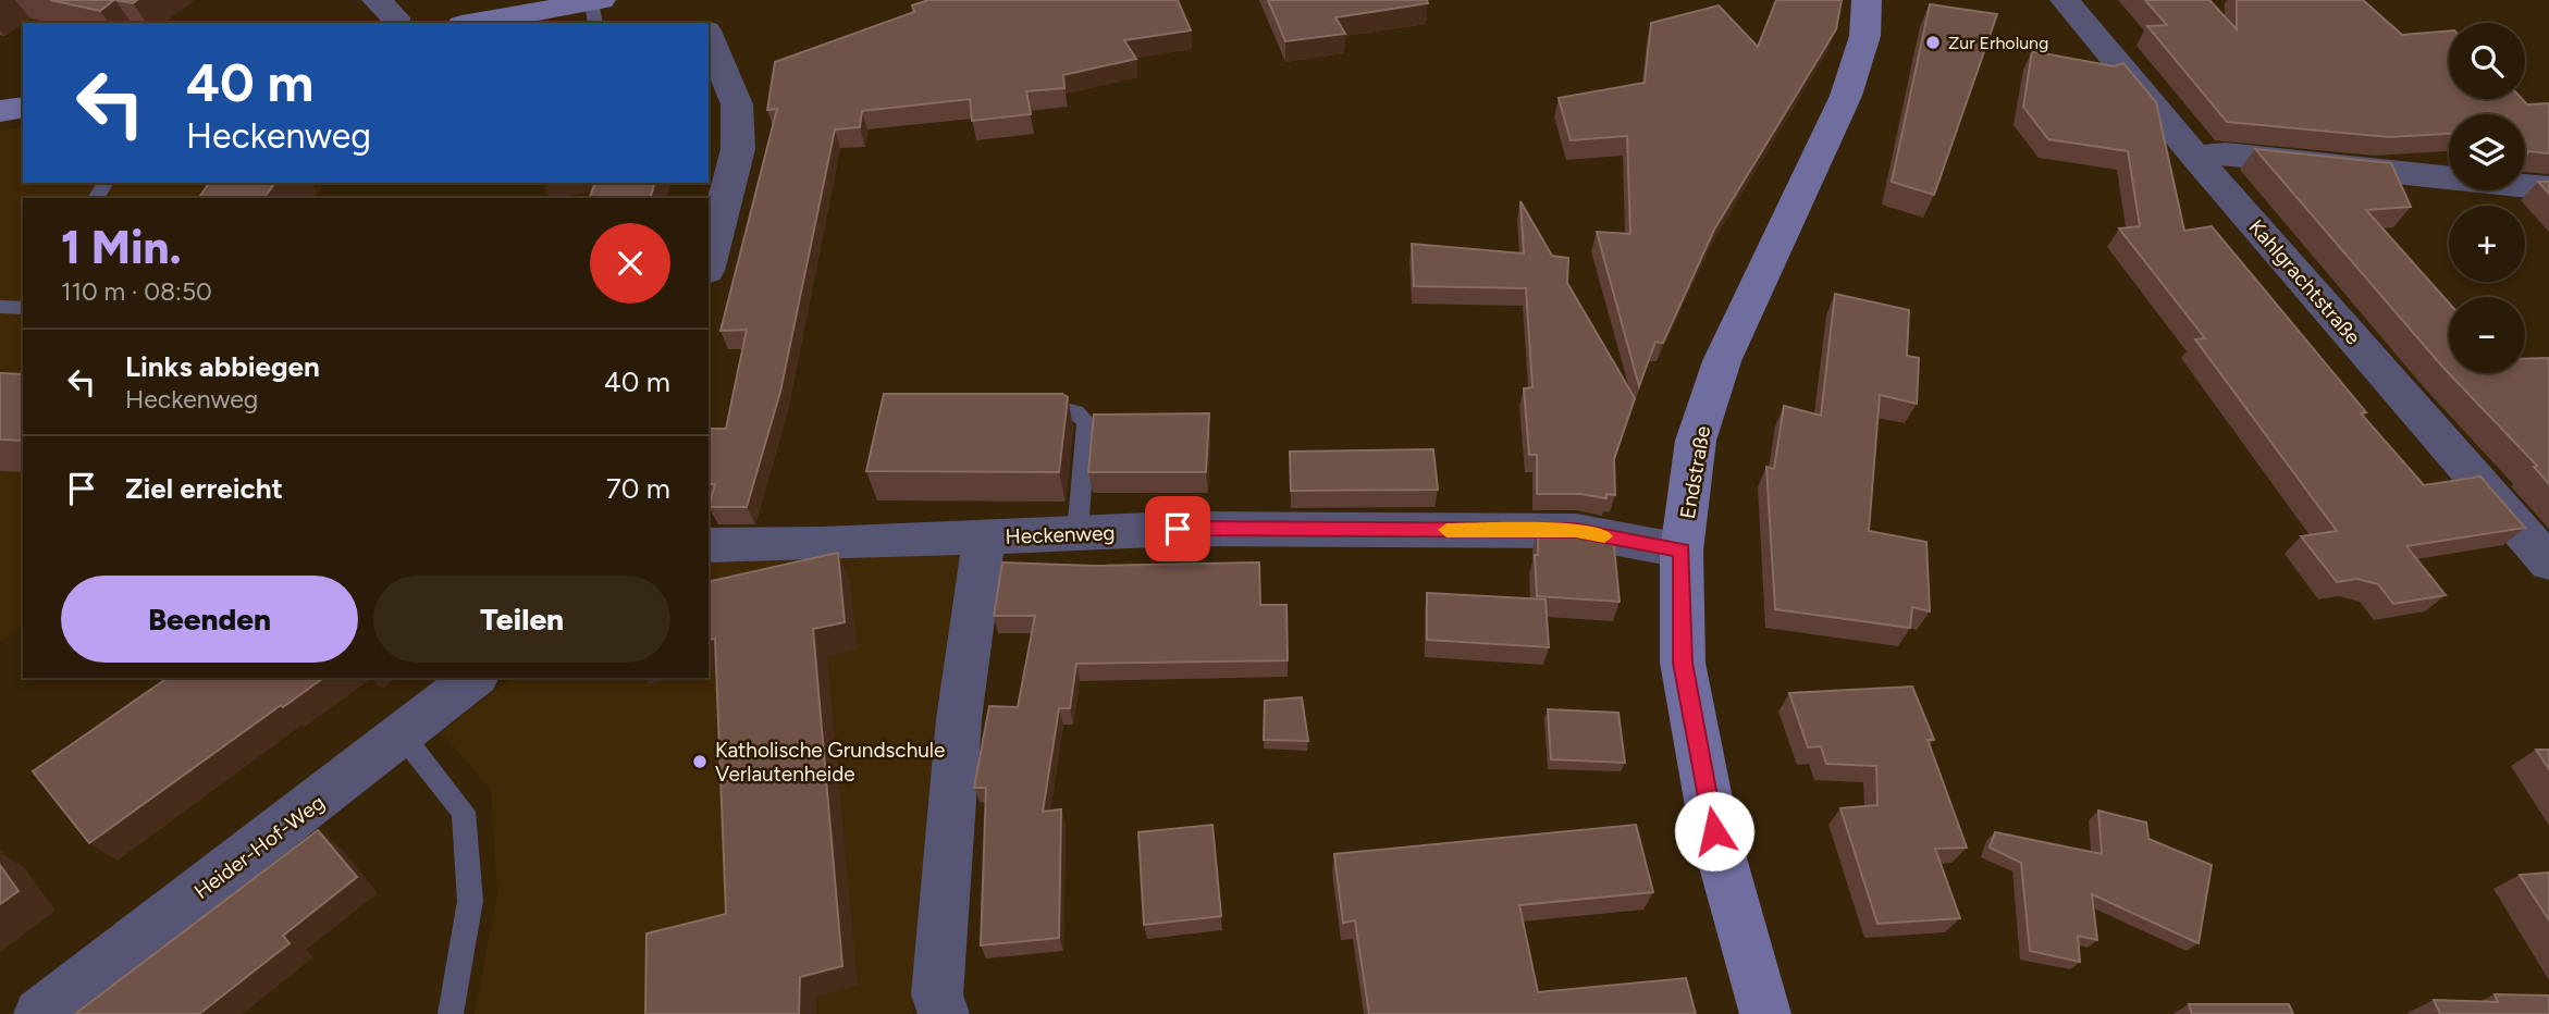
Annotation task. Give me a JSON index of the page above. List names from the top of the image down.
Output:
{
  "streets": {
    "main road": ["Endstraße"],
    "street": ["Kahlgrachtstraße", "Heckenweg", "Heider-Hof-Weg"]
  },
  "crossings": [
    ["Endstraße", "Heckenweg"]
  ],
  "places": ["Zur Erholung", "Katholische Grundschule Verlautenheide"],
  "page": {
    "map_buttons": ["+", "−"],
    "turn": ["40 m", "Heckenweg"],
    "heading": ["1 Min.", "110 m · 08:50"],
    "list": [
      {
        "name": "Links abbiegen",
        "note": "Heckenweg",
        "value": "40 m"
      },
      {
        "name": "Ziel erreicht",
        "value": "70 m"
      }
    ],
    "buttons": ["Beenden", "Teilen"]
  }
}
